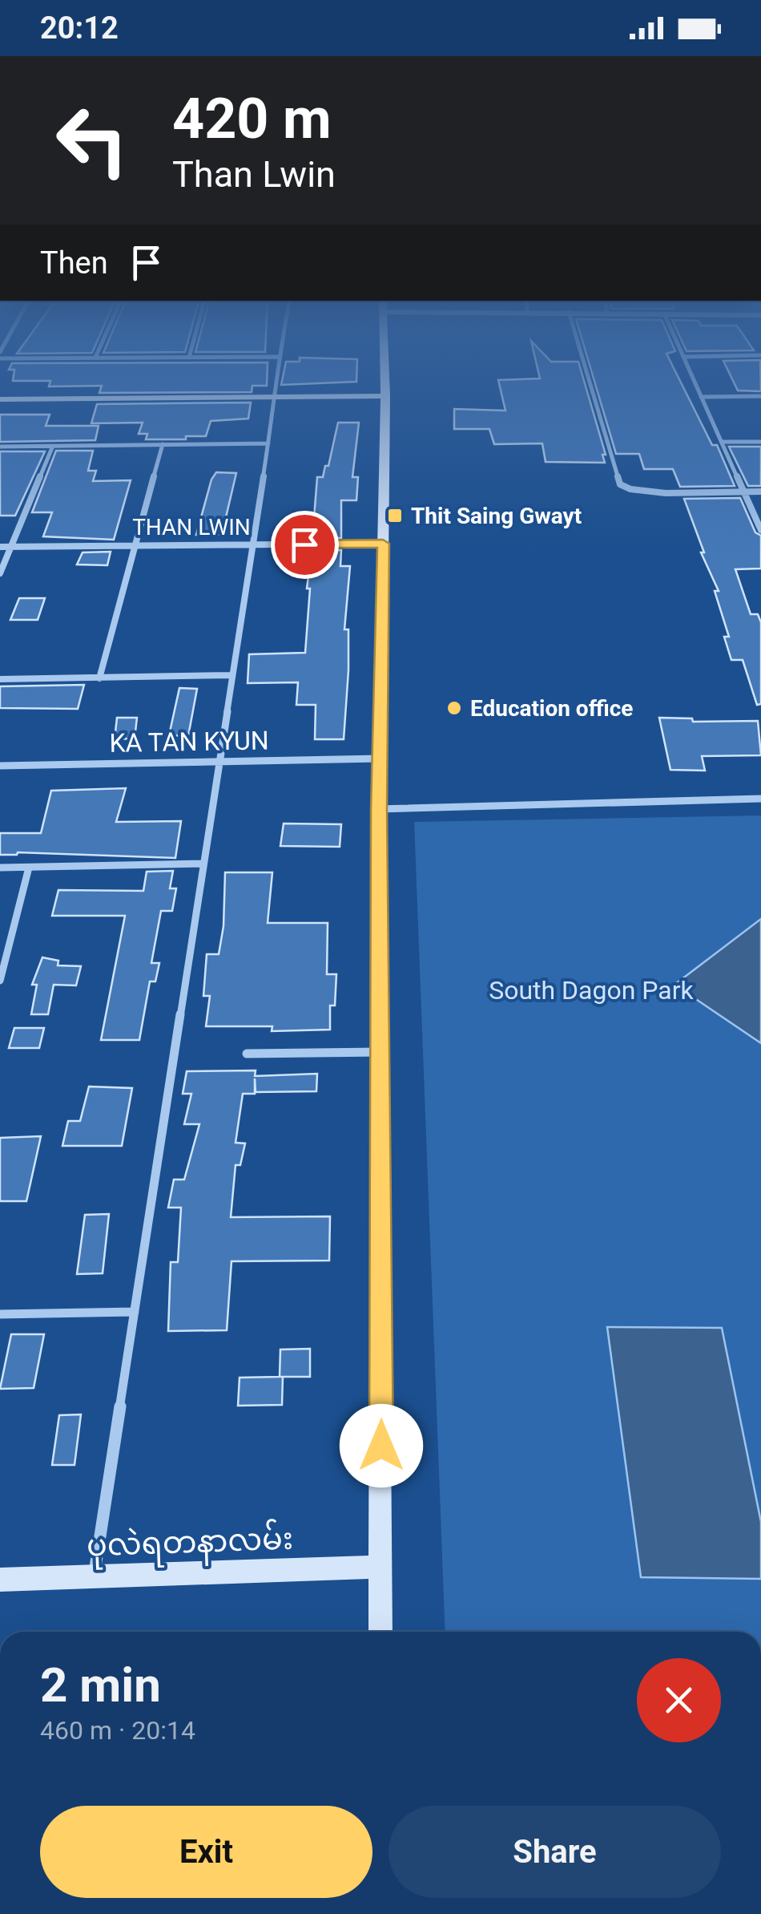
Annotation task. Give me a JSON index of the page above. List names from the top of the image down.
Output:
{
  "streets": {
    "main road": ["ပုလဲရတနာလမ်း"],
    "street": ["THAN LWIN", "KA TAN KYUN"]
  },
  "parks": ["South Dagon Park"],
  "places": {
    "transit": ["Thit Saing Gwayt"],
    "other": ["Education office"]
  },
  "page": {
    "status": "20:12",
    "turn": ["420 m", "Than Lwin"],
    "then": "Then",
    "heading": ["2 min", "460 m · 20:14"],
    "buttons": ["Exit", "Share"]
  }
}
